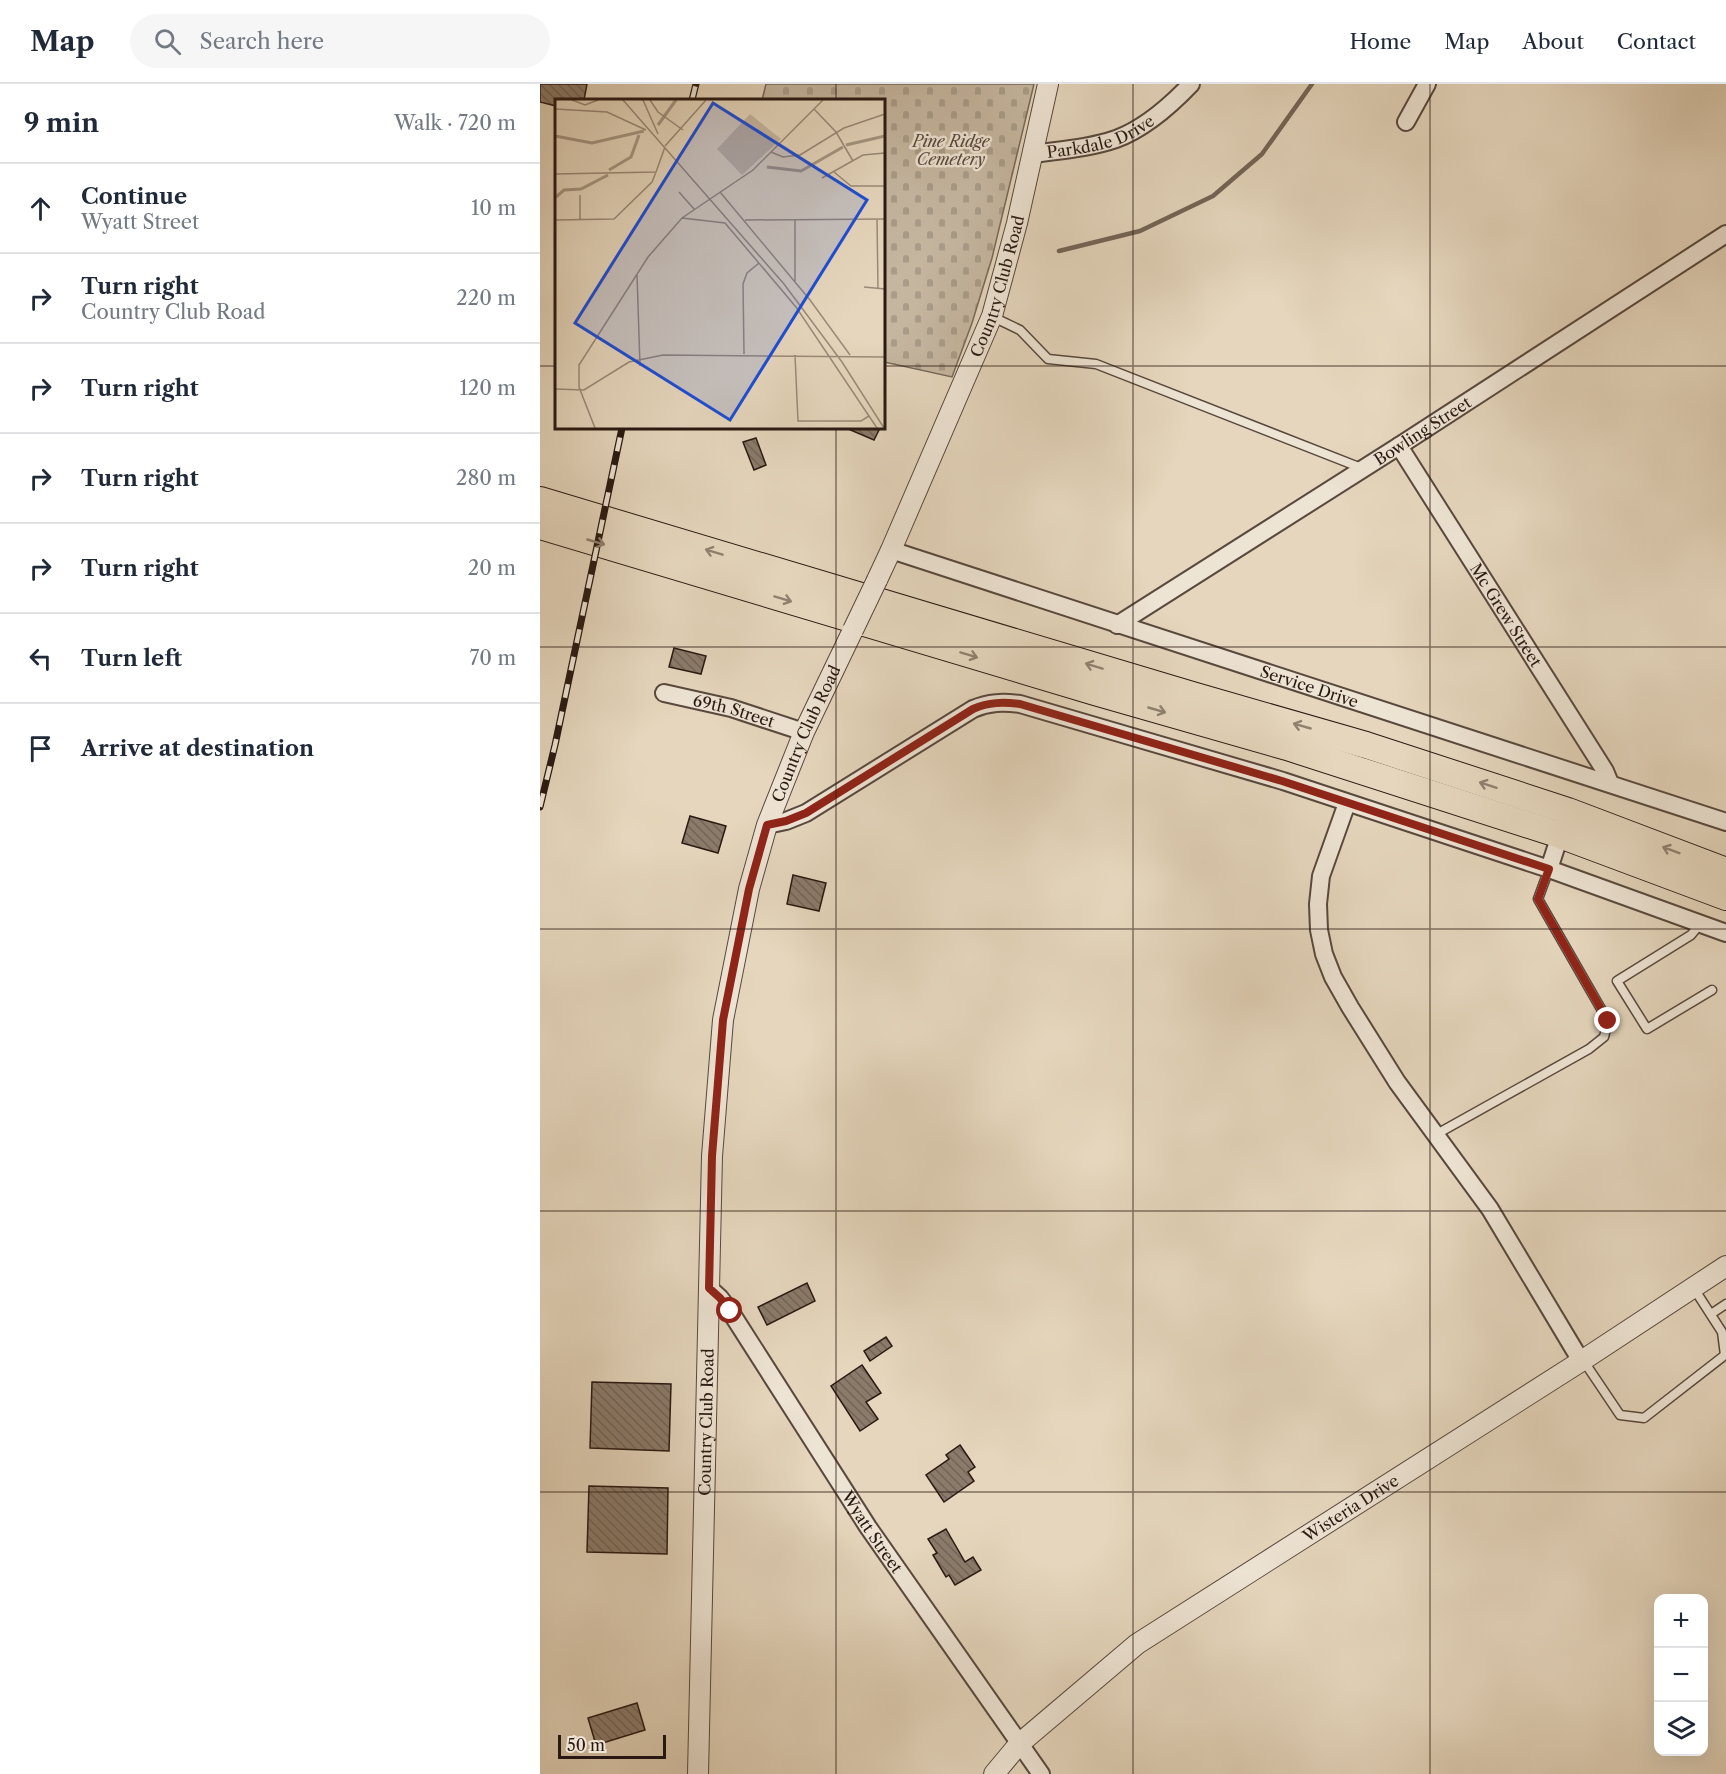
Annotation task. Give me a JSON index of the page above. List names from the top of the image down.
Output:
{
  "streets": {
    "street": [
      "Parkdale Drive",
      "Country Club Road",
      "Bowling Street",
      "Mc Grew Street",
      "Service Drive",
      "69th Street",
      "Wisteria Drive",
      "Wyatt Street"
    ]
  },
  "crossings": [
    ["Parkdale Drive", "Country Club Road"],
    ["Country Club Road", "Service Drive"],
    ["Country Club Road", "69th Street"],
    ["Country Club Road", "Wyatt Street"],
    ["Bowling Street", "Mc Grew Street"],
    ["Bowling Street", "Service Drive"],
    ["Mc Grew Street", "Service Drive"],
    ["Wisteria Drive", "Wyatt Street"]
  ],
  "parks": ["Pine Ridge Cemetery"],
  "scale_bar": "50 m",
  "page": {
    "header": "Map",
    "search": "Search here",
    "nav": [
      "Home",
      "Map",
      "About",
      "Contact"
    ],
    "heading": ["9 min", "Walk · 720 m"],
    "list": [
      ["Continue", "Wyatt Street", "10 m"],
      ["Turn right", "Country Club Road", "220 m"],
      ["Turn right", "120 m"],
      ["Turn right", "280 m"],
      ["Turn right", "20 m"],
      ["Turn left", "70 m"],
      "Arrive at destination"
    ],
    "map_buttons": ["+", "−"],
    "scale": "50 m"
  }
}
